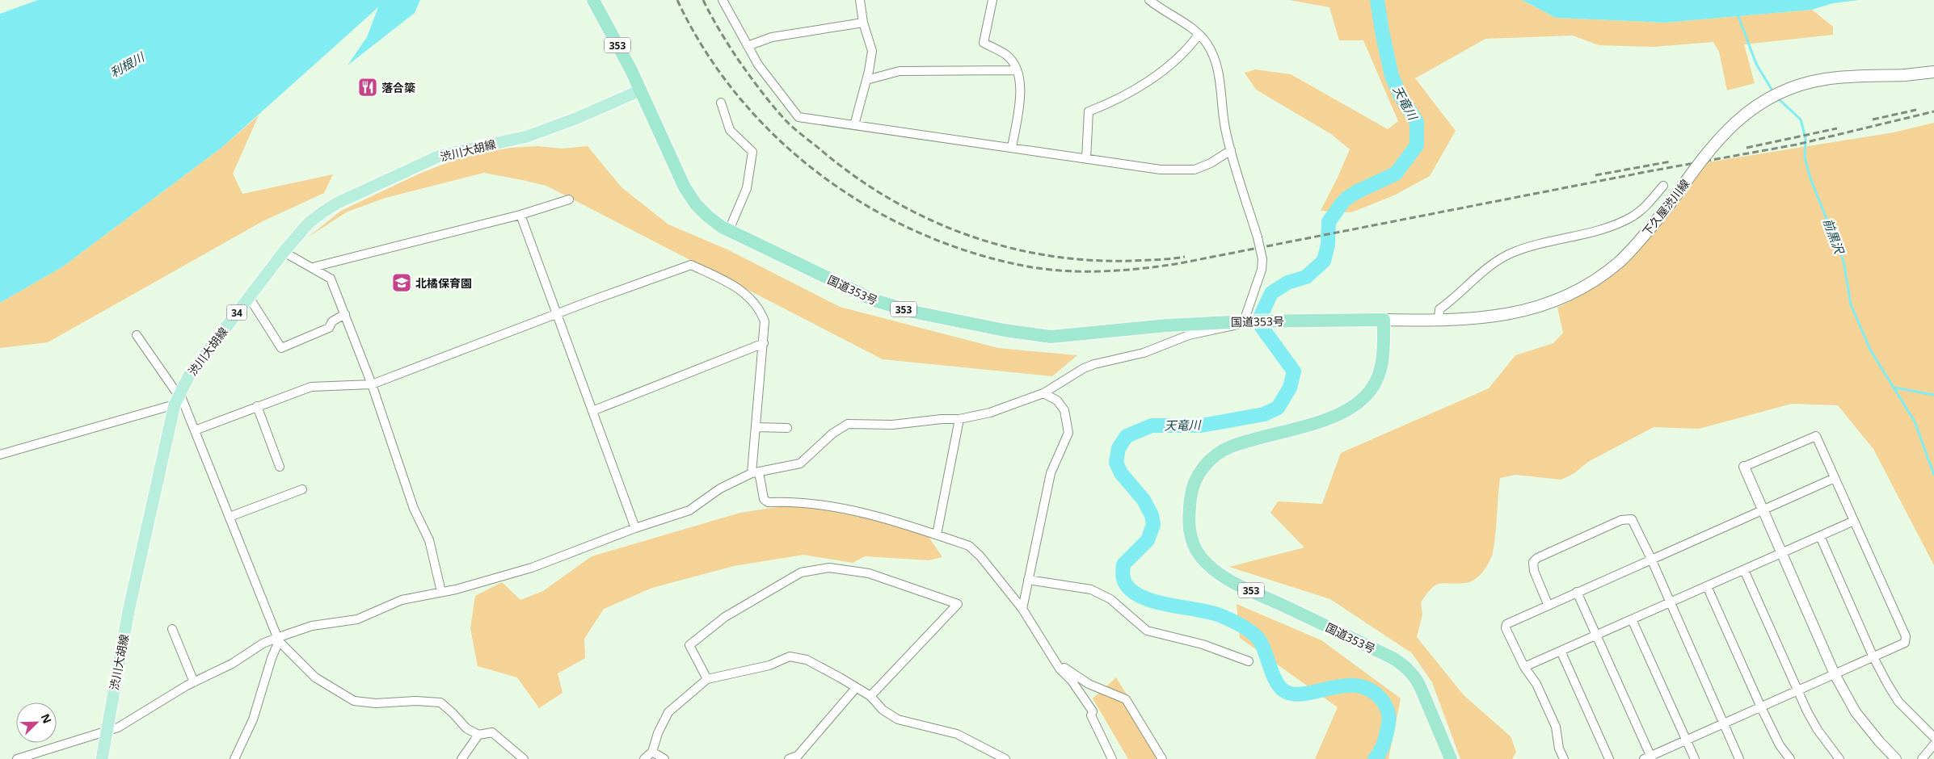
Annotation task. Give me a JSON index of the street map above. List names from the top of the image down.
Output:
{
  "streets": {
    "highway": ["353", "国道353号"],
    "main road": ["渋川大胡線", "下久屋渋川線", "34"]
  },
  "crossings": [
    ["渋川大胡線", "国道353号"],
    ["下久屋渋川線", "国道353号"]
  ],
  "water": ["利根川", "天竜川", "前黒沢"],
  "places": {
    "restaurant": ["落合簗"],
    "school or university": ["北橘保育園"]
  },
  "north": "top right"
}
